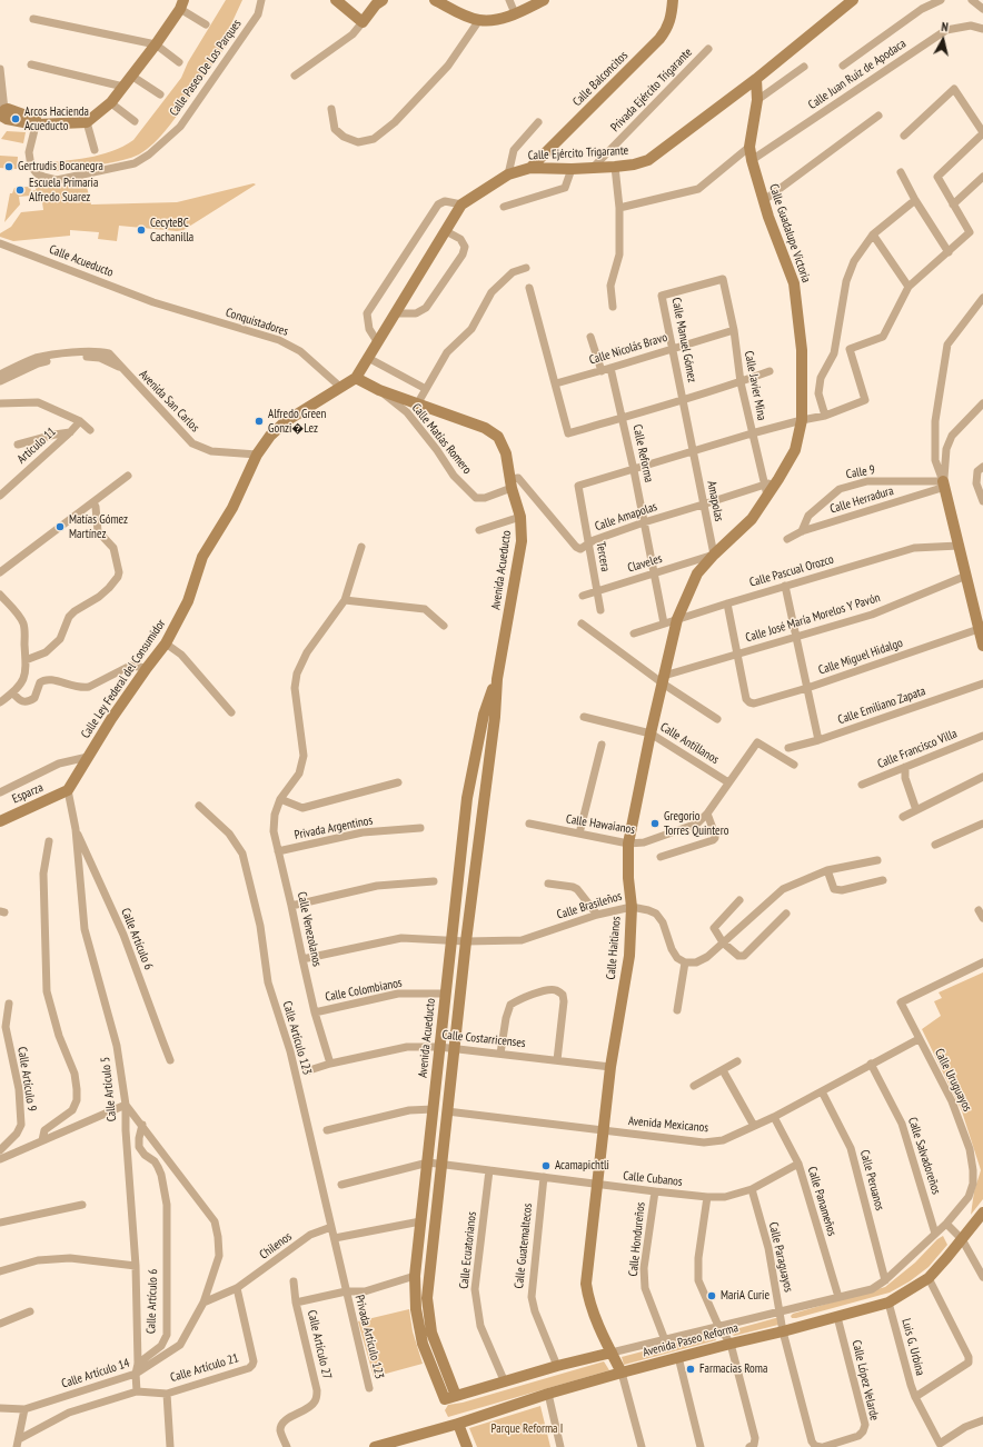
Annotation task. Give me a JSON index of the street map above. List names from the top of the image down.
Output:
{
  "streets": {
    "main road": [
      "Calle Balconcitos",
      "Calle Ejército Trigarante",
      "Calle Guadalupe Victoria",
      "Avenida Acueducto",
      "Calle Ley Federal del Consumidor",
      "Esparza",
      "Calle Haitianos",
      "Avenida Paseo Reforma"
    ],
    "street": [
      "Calle Paseo De Los Parques",
      "Calle Juan Ruíz de Apodaca",
      "Privada Ejército Trigarante",
      "Calle Acueducto",
      "Conquistadores",
      "Calle Manuel Gómez",
      "Calle Nicolás Bravo",
      "Calle Javier Mina",
      "Avenida San Carlos",
      "Calle Matías Romero",
      "Artículo 11",
      "Calle Reforma",
      "Calle 9",
      "Calle Herradura",
      "Amapolas",
      "Calle Amapolas",
      "Tercera",
      "Claveles",
      "Calle Pascual Orozco",
      "Calle José María Morelos Y Pavón",
      "Calle Miguel Hidalgo",
      "Calle Emiliano Zapata",
      "Calle Antillanos",
      "Calle Francisco Villa",
      "Calle Hawaianos",
      "Privada Argentinos",
      "Calle Brasileños",
      "Calle Venezolanos",
      "Calle Artículo 6",
      "Calle Colombianos",
      "Calle Artículo 123",
      "Calle Costarricenses",
      "Calle Artículo 9",
      "Calle Uruguayos",
      "Calle Artículo 5",
      "Avenida Mexicanos",
      "Calle Salvadoreños",
      "Calle Cubanos",
      "Calle Peruanos",
      "Calle Panameños",
      "Calle Hondureños",
      "Chilenos",
      "Calle Guatemaltecos",
      "Calle Ecuatorianos",
      "Calle Paraguayos",
      "Privada Artículo 123",
      "Calle Artículo 27",
      "Luis G. Urbina",
      "Calle Artículo 21",
      "Calle Artículo 14",
      "Calle López Velarde"
    ]
  },
  "crossings": [
    ["Calle Juan Ruíz de Apodaca", "Calle Guadalupe Victoria"],
    ["Calle Balconcitos", "Calle Ejército Trigarante"],
    ["Privada Ejército Trigarante", "Calle Ejército Trigarante"],
    ["Calle Ejército Trigarante", "Calle Guadalupe Victoria"],
    ["Calle Ejército Trigarante", "Avenida Acueducto"],
    ["Calle Ejército Trigarante", "Calle Ley Federal del Consumidor"],
    ["Calle Guadalupe Victoria", "Calle Javier Mina"],
    ["Calle Guadalupe Victoria", "Amapolas"],
    ["Calle Guadalupe Victoria", "Calle Amapolas"],
    ["Calle Guadalupe Victoria", "Claveles"],
    ["Calle Guadalupe Victoria", "Calle Haitianos"],
    ["Calle Acueducto", "Conquistadores"],
    ["Conquistadores", "Calle Ley Federal del Consumidor"],
    ["Calle Manuel Gómez", "Calle Nicolás Bravo"],
    ["Calle Manuel Gómez", "Calle Javier Mina"],
    ["Calle Manuel Gómez", "Amapolas"],
    ["Calle Nicolás Bravo", "Calle Javier Mina"],
    ["Calle Nicolás Bravo", "Calle Reforma"],
    ["Calle Javier Mina", "Calle Amapolas"],
    ["Avenida San Carlos", "Calle Ley Federal del Consumidor"],
    ["Calle Matías Romero", "Calle Amapolas"],
    ["Calle Matías Romero", "Avenida Acueducto"],
    ["Calle Reforma", "Calle Amapolas"],
    ["Calle Reforma", "Tercera"],
    ["Calle Reforma", "Claveles"],
    ["Calle Reforma", "Calle Pascual Orozco"],
    ["Calle 9", "Calle Herradura"],
    ["Amapolas", "Calle Amapolas"],
    ["Amapolas", "Claveles"],
    ["Amapolas", "Calle Haitianos"],
    ["Calle Amapolas", "Tercera"],
    ["Calle Amapolas", "Avenida Acueducto"],
    ["Tercera", "Claveles"],
    ["Claveles", "Calle Haitianos"],
    ["Avenida Acueducto", "Calle Ley Federal del Consumidor"],
    ["Avenida Acueducto", "Calle Brasileños"],
    ["Avenida Acueducto", "Calle Colombianos"],
    ["Avenida Acueducto", "Calle Costarricenses"],
    ["Avenida Acueducto", "Avenida Mexicanos"],
    ["Avenida Acueducto", "Calle Cubanos"],
    ["Avenida Acueducto", "Avenida Paseo Reforma"],
    ["Calle Pascual Orozco", "Calle Haitianos"],
    ["Calle José María Morelos Y Pavón", "Calle Miguel Hidalgo"],
    ["Calle José María Morelos Y Pavón", "Calle Haitianos"],
    ["Calle Ley Federal del Consumidor", "Esparza"],
    ["Calle Ley Federal del Consumidor", "Calle Artículo 5"],
    ["Calle Antillanos", "Calle Hawaianos"],
    ["Calle Antillanos", "Calle Haitianos"],
    ["Esparza", "Calle Artículo 5"],
    ["Calle Hawaianos", "Calle Haitianos"],
    ["Privada Argentinos", "Calle Venezolanos"],
    ["Calle Brasileños", "Calle Venezolanos"],
    ["Calle Brasileños", "Calle Haitianos"],
    ["Calle Venezolanos", "Calle Colombianos"],
    ["Calle Venezolanos", "Calle Costarricenses"],
    ["Calle Artículo 6", "Calle Artículo 5"],
    ["Calle Artículo 6", "Calle Artículo 14"],
    ["Calle Haitianos", "Calle Costarricenses"],
    ["Calle Haitianos", "Avenida Mexicanos"],
    ["Calle Haitianos", "Calle Cubanos"],
    ["Calle Haitianos", "Avenida Paseo Reforma"],
    ["Calle Artículo 123", "Chilenos"],
    ["Calle Artículo 123", "Privada Artículo 123"],
    ["Calle Uruguayos", "Avenida Mexicanos"],
    ["Calle Uruguayos", "Avenida Paseo Reforma"],
    ["Calle Artículo 5", "Calle Artículo 21"],
    ["Calle Artículo 5", "Calle Artículo 14"],
    ["Avenida Mexicanos", "Calle Salvadoreños"],
    ["Avenida Mexicanos", "Calle Peruanos"],
    ["Avenida Mexicanos", "Calle Panameños"],
    ["Calle Salvadoreños", "Avenida Paseo Reforma"],
    ["Calle Cubanos", "Calle Panameños"],
    ["Calle Cubanos", "Calle Hondureños"],
    ["Calle Cubanos", "Calle Guatemaltecos"],
    ["Calle Cubanos", "Calle Ecuatorianos"],
    ["Calle Cubanos", "Calle Paraguayos"],
    ["Calle Peruanos", "Avenida Paseo Reforma"],
    ["Calle Panameños", "Avenida Paseo Reforma"],
    ["Calle Hondureños", "Avenida Paseo Reforma"],
    ["Chilenos", "Calle Artículo 21"],
    ["Chilenos", "Calle Artículo 14"],
    ["Calle Guatemaltecos", "Avenida Paseo Reforma"],
    ["Calle Ecuatorianos", "Avenida Paseo Reforma"],
    ["Calle Paraguayos", "Avenida Paseo Reforma"],
    ["Calle Paraguayos", "Calle López Velarde"],
    ["Avenida Paseo Reforma", "Luis G. Urbina"],
    ["Avenida Paseo Reforma", "Calle López Velarde"],
    ["Calle Artículo 21", "Calle Artículo 14"]
  ],
  "parks": ["Parque Reforma I"],
  "places": [
    "Arcos Hacienda Acueducto",
    "Gertrudis Bocanegra",
    "Escuela Primaria Alfredo Suarez",
    "CecyteBC Cachanilla",
    "Alfredo Green Gonzi�Lez",
    "Matías Gómez Martínez",
    "Gregorio Torres Quintero",
    "Acamapichtli",
    "MariA Curie",
    "Farmacias Roma"
  ],
  "north": "top"
}
